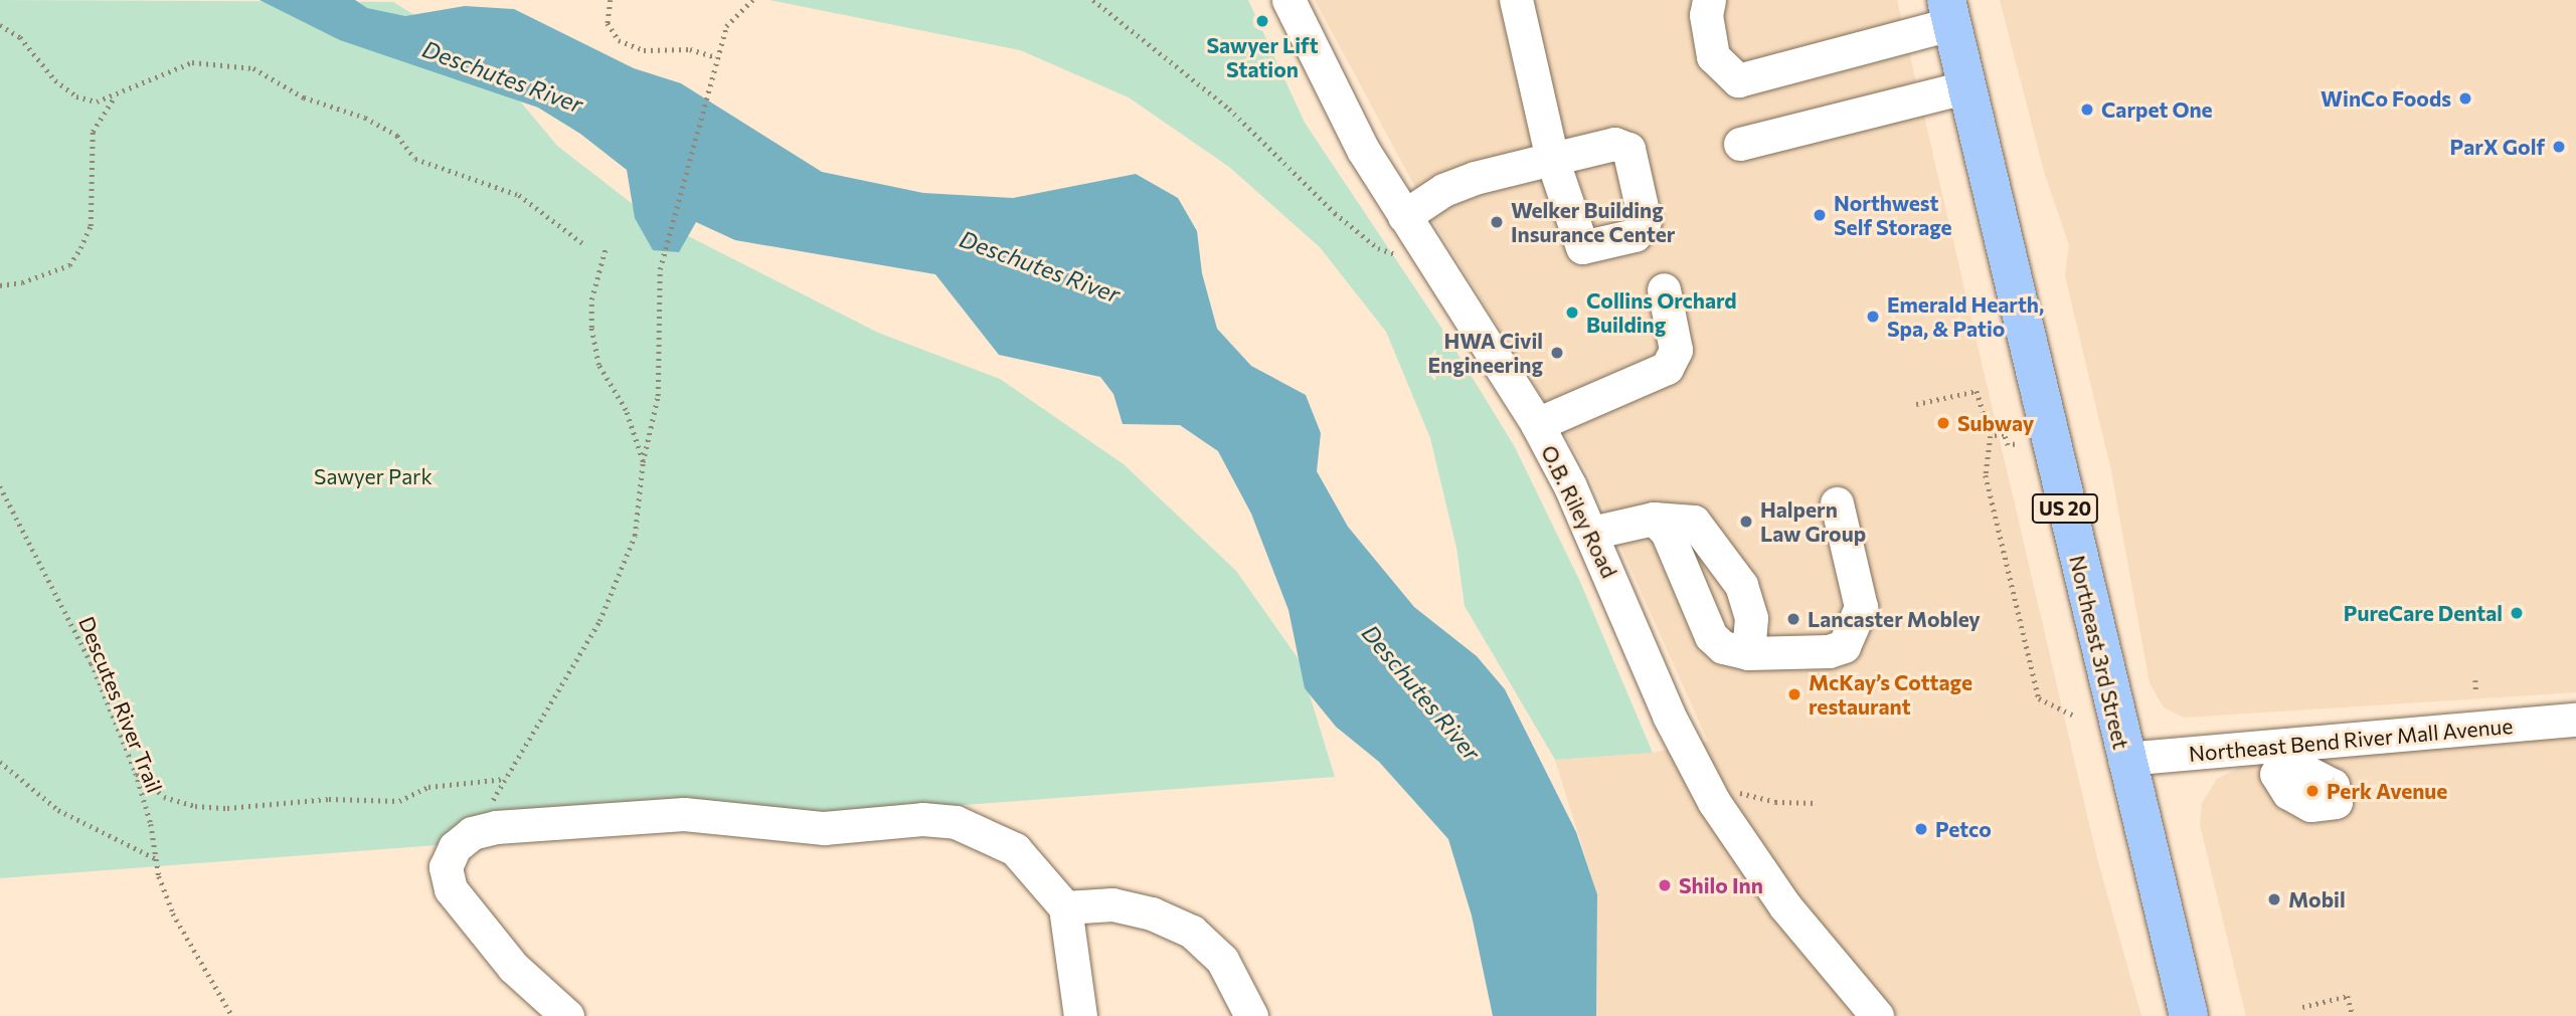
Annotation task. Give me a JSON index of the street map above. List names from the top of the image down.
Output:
{
  "streets": {
    "main road": ["US 20", "Northeast 3rd Street"],
    "street": ["O.B. Riley Road", "Northeast Bend River Mall Avenue"],
    "path": ["Descutes River Trail"]
  },
  "crossings": [
    ["Northeast 3rd Street", "Northeast Bend River Mall Avenue"]
  ],
  "water": ["Deschutes River"],
  "parks": ["Sawyer Park"],
  "places": [
    "Sawyer Lift Station",
    "WinCo Foods",
    "Carpet One",
    "ParX Golf",
    "Northwest Self Storage",
    "Welker Building Insurance Center",
    "Collins Orchard Building",
    "Emerald Hearth, Spa, & Patio",
    "HWA Civil Engineering",
    "Subway",
    "Halpern Law Group",
    "PureCare Dental",
    "Lancaster Mobley",
    "McKay’s Cottage restaurant",
    "Perk Avenue",
    "Petco",
    "Shilo Inn",
    "Mobil"
  ]
}
